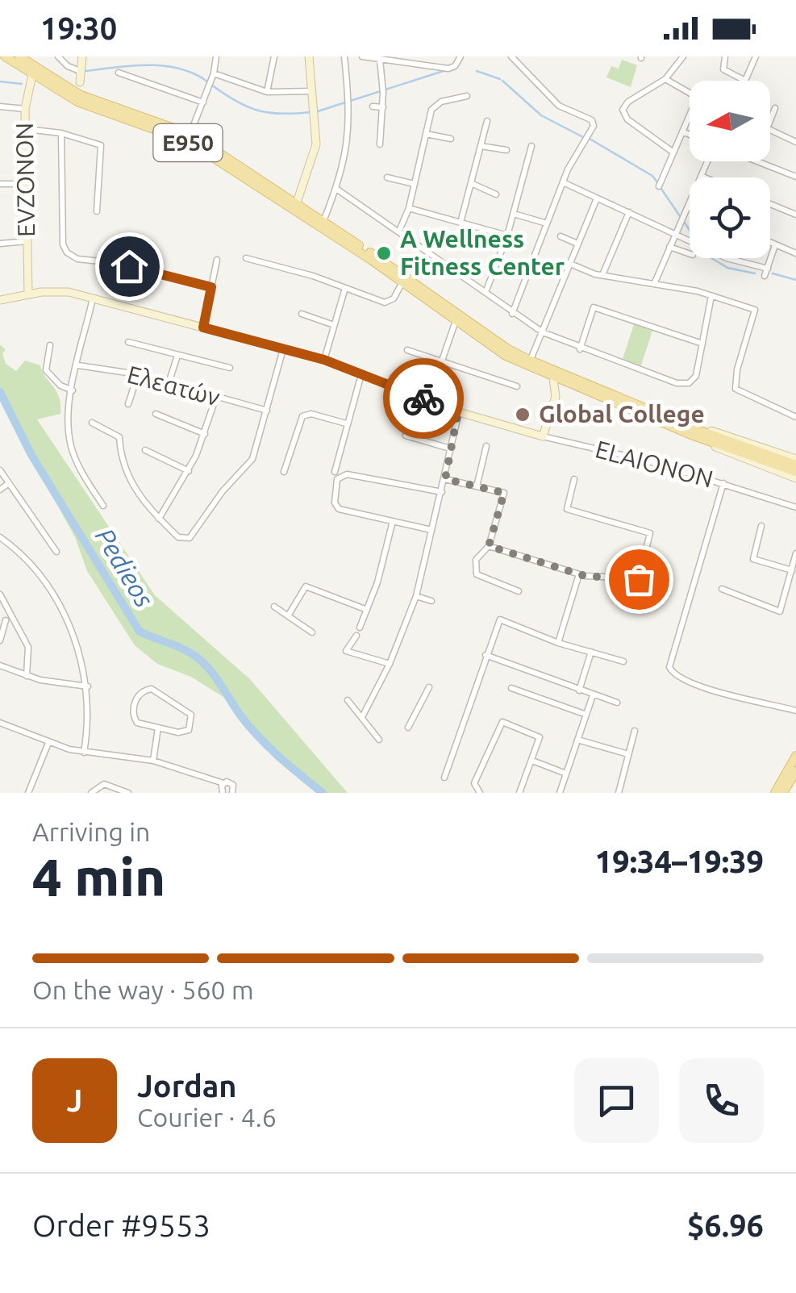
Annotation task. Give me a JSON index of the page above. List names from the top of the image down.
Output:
{
  "streets": {
    "main road": ["E950", "EVZONON", "ELAIONON"],
    "street": ["Ελεατών"]
  },
  "crossings": [
    ["E950", "EVZONON"],
    ["EVZONON", "ELAIONON"]
  ],
  "water": ["Pedieos"],
  "places": ["A Wellness Fitness Center", "Global College"],
  "north": "left",
  "page": {
    "status": "19:30",
    "heading": ["4 min", "Arriving in", "19:34–19:39"],
    "panel": [
      "Jordan",
      "Courier · 4.6",
      "Order #9553",
      "$6.96"
    ],
    "bar": "On the way · 560 m",
    "round": "J"
  }
}
